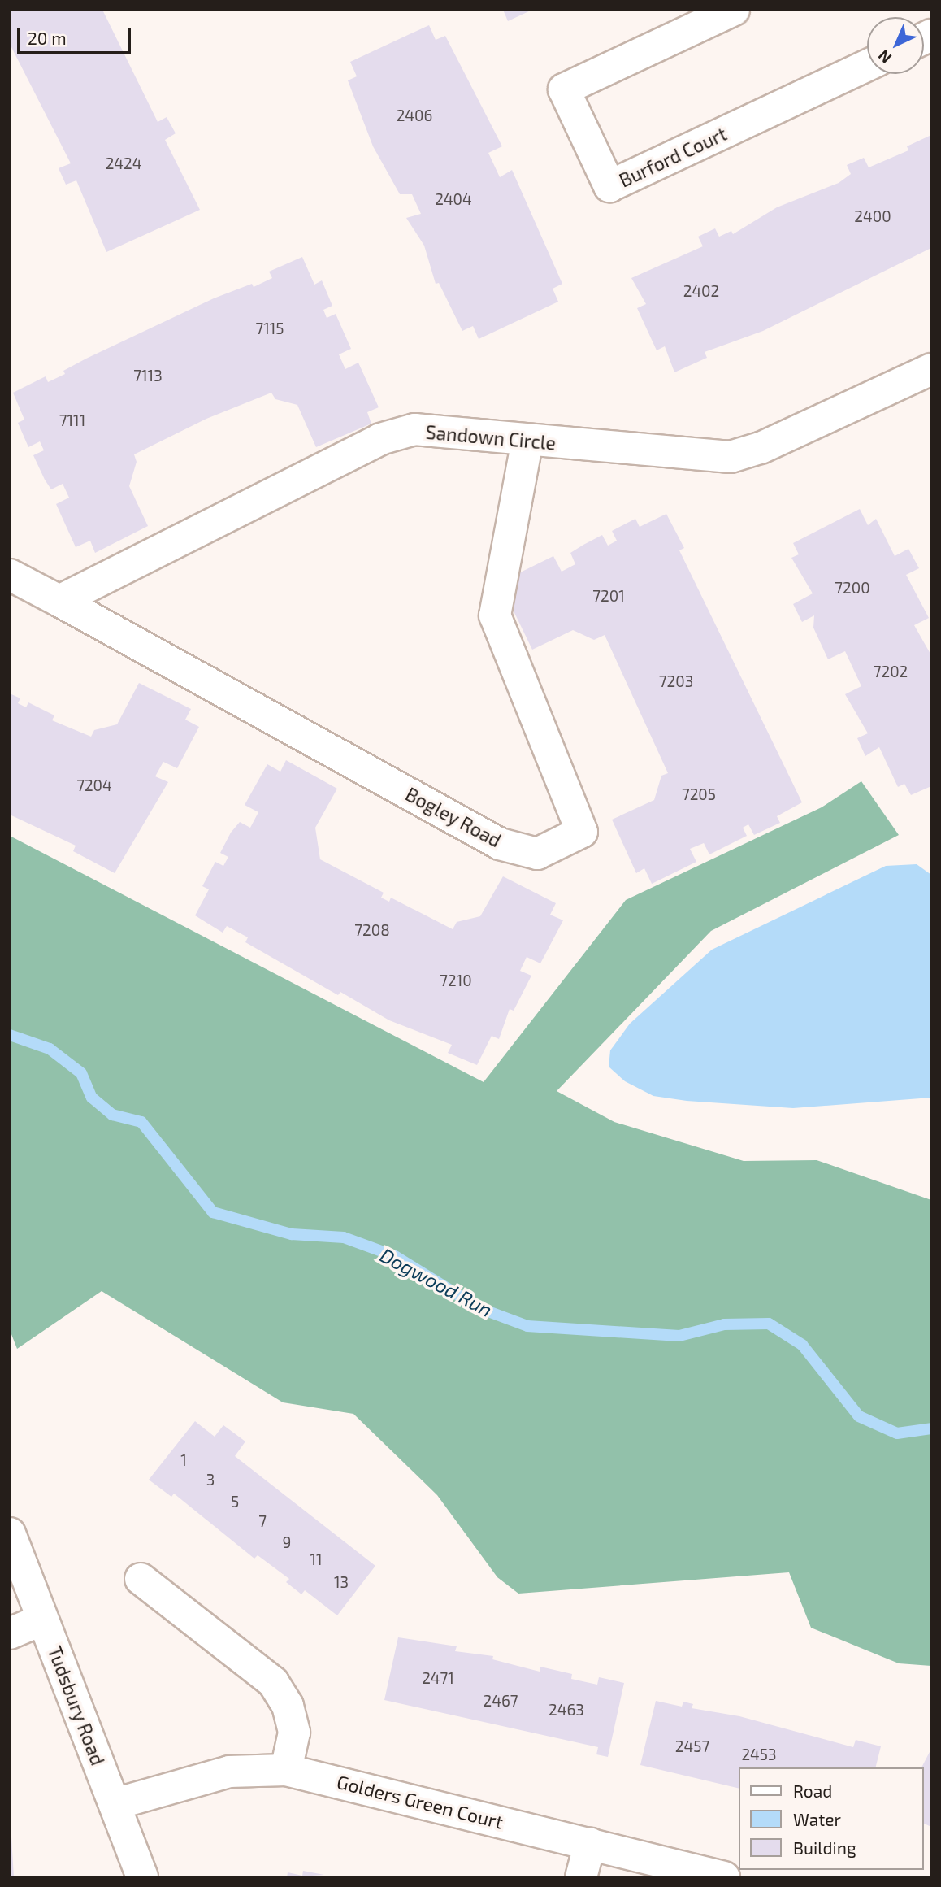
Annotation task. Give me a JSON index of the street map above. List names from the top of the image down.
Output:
{
  "streets": {
    "street": [
      "Burford Court",
      "Sandown Circle",
      "Bogley Road",
      "Tudsbury Road",
      "Golders Green Court"
    ]
  },
  "crossings": [
    ["Sandown Circle", "Bogley Road"],
    ["Tudsbury Road", "Golders Green Court"]
  ],
  "water": ["Dogwood Run"],
  "house_numbers": [
    "2406",
    "2424",
    "2404",
    "2400",
    "2402",
    "7115",
    "7113",
    "7111",
    "7200",
    "7201",
    "7202",
    "7203",
    "7204",
    "7205",
    "7208",
    "7210",
    "1",
    "3",
    "5",
    "7",
    "9",
    "11",
    "13",
    "2471",
    "2467",
    "2463",
    "2457",
    "2453"
  ],
  "legend": ["Road", "Water", "Building"],
  "scale_bar": "20 m",
  "north": "bottom left"
}
